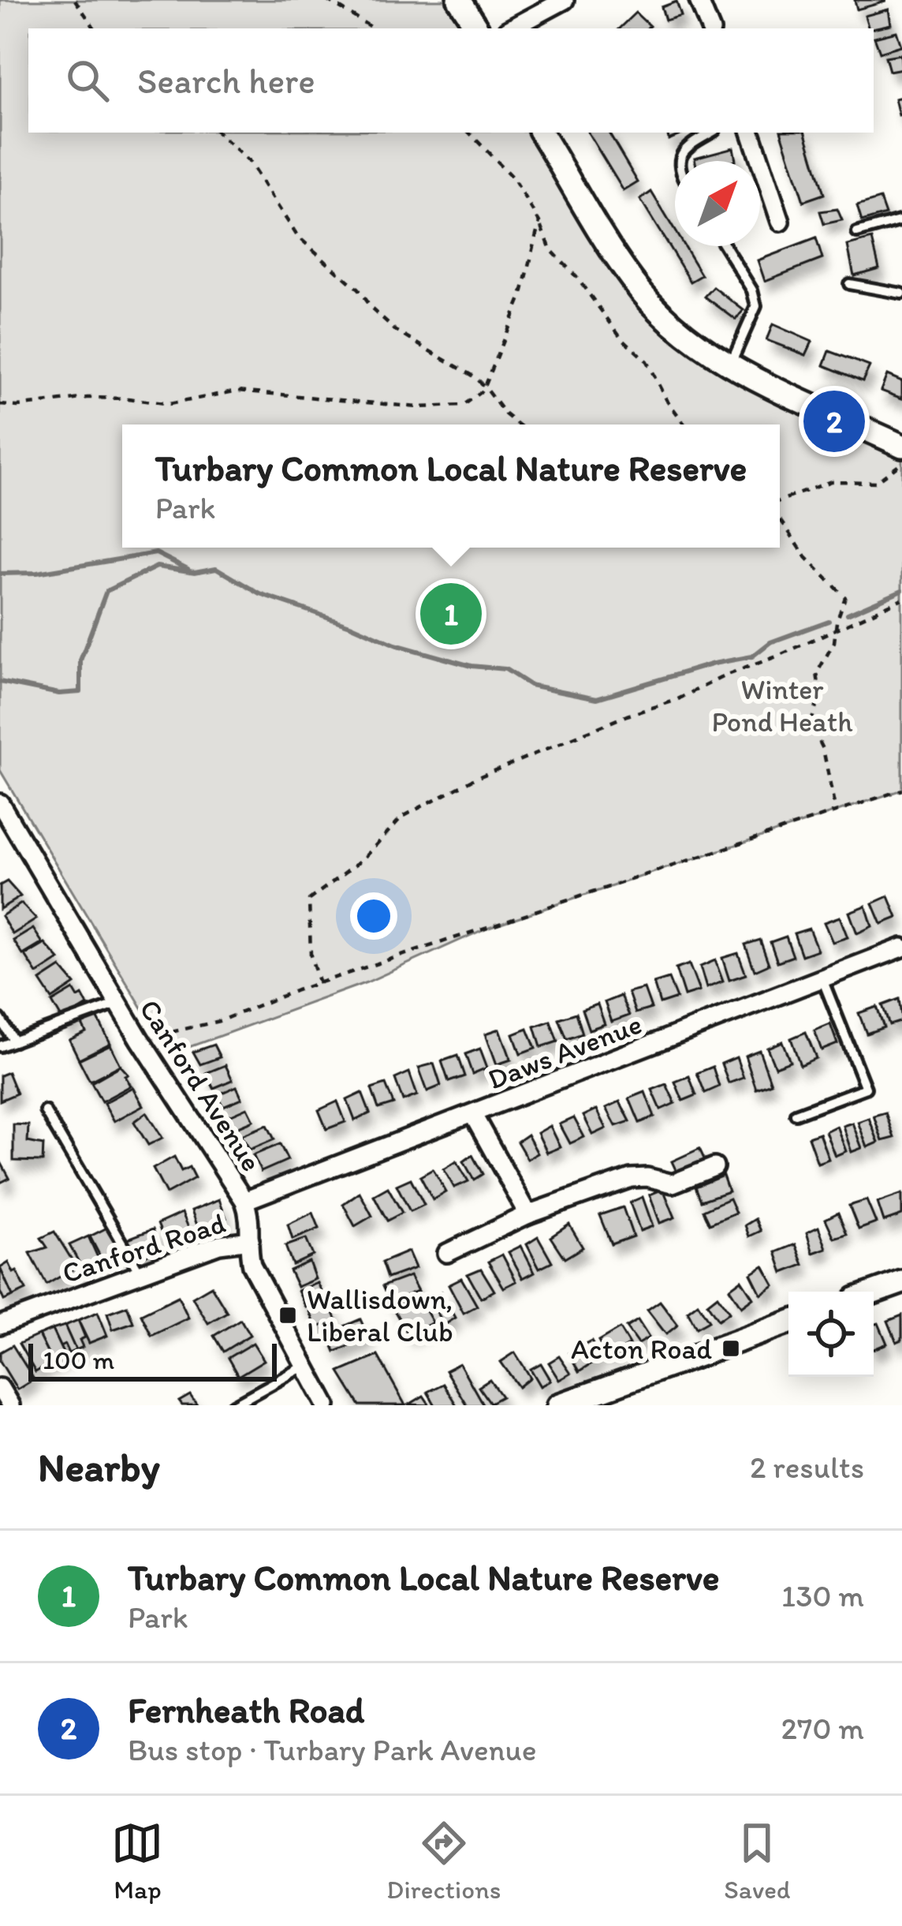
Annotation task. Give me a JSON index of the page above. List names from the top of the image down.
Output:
{
  "streets": {
    "street": ["Daws Avenue", "Canford Avenue", "Canford Road"]
  },
  "crossings": [
    ["Daws Avenue", "Canford Avenue"],
    ["Canford Avenue", "Canford Road"]
  ],
  "parks": ["Winter Pond Heath"],
  "places": {
    "transit": ["Wallisdown, Liberal Club", "Acton Road"]
  },
  "scale_bar": "100 m",
  "north": "top right",
  "page": {
    "search": "Search here",
    "pins": ["2", "1"],
    "popup": ["Turbary Common Local Nature Reserve", "Park"],
    "scale": "100 m",
    "heading": ["Nearby", "2 results"],
    "list": [
      {
        "mark": "1",
        "name": "Turbary Common Local Nature Reserve",
        "note": "Park",
        "value": "130 m"
      },
      {
        "mark": "2",
        "name": "Fernheath Road",
        "note": "Bus stop · Turbary Park Avenue",
        "value": "270 m"
      }
    ],
    "nav": ["Map", "Directions", "Saved"]
  }
}
